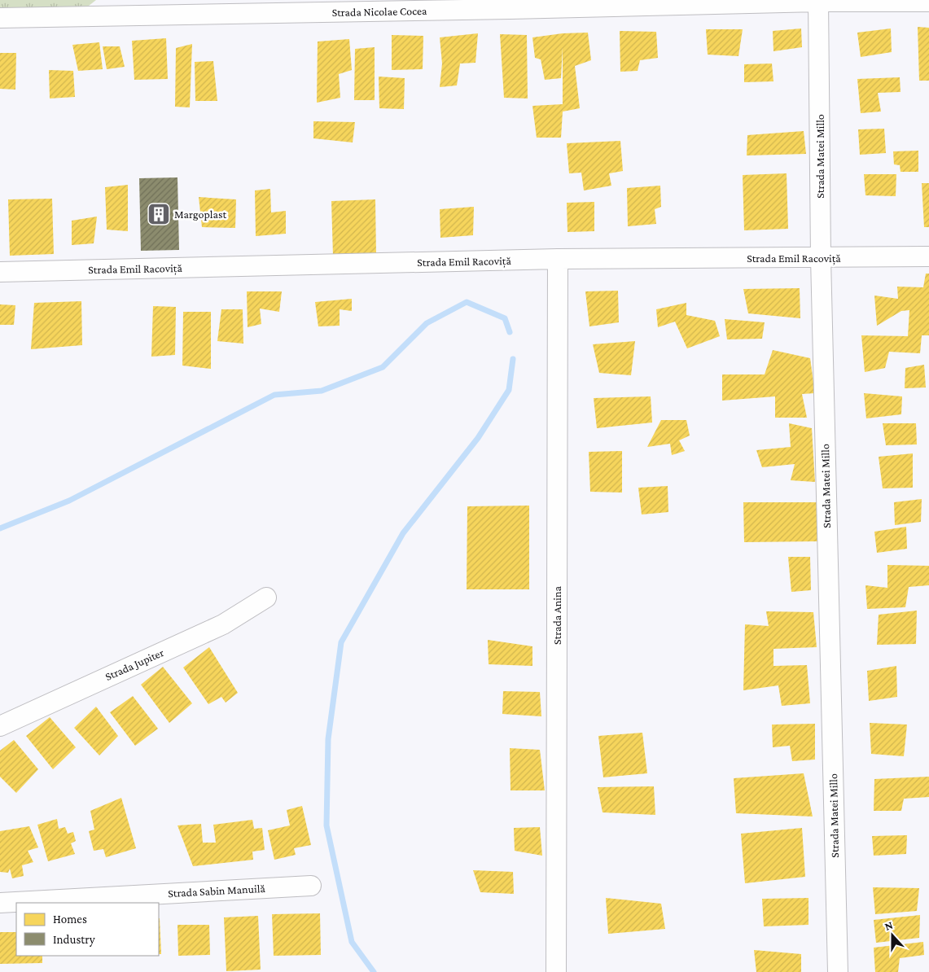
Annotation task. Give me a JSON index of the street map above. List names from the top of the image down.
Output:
{
  "streets": {
    "street": [
      "Strada Nicolae Cocea",
      "Strada Matei Millo",
      "Strada Emil Racoviță",
      "Strada Anina",
      "Strada Jupiter",
      "Strada Sabin Manuilă"
    ]
  },
  "crossings": [
    ["Strada Nicolae Cocea", "Strada Matei Millo"],
    ["Strada Matei Millo", "Strada Emil Racoviță"],
    ["Strada Emil Racoviță", "Strada Anina"]
  ],
  "places": {
    "building": ["Margoplast"]
  },
  "legend": ["Homes", "Industry"],
  "north": "top"
}
